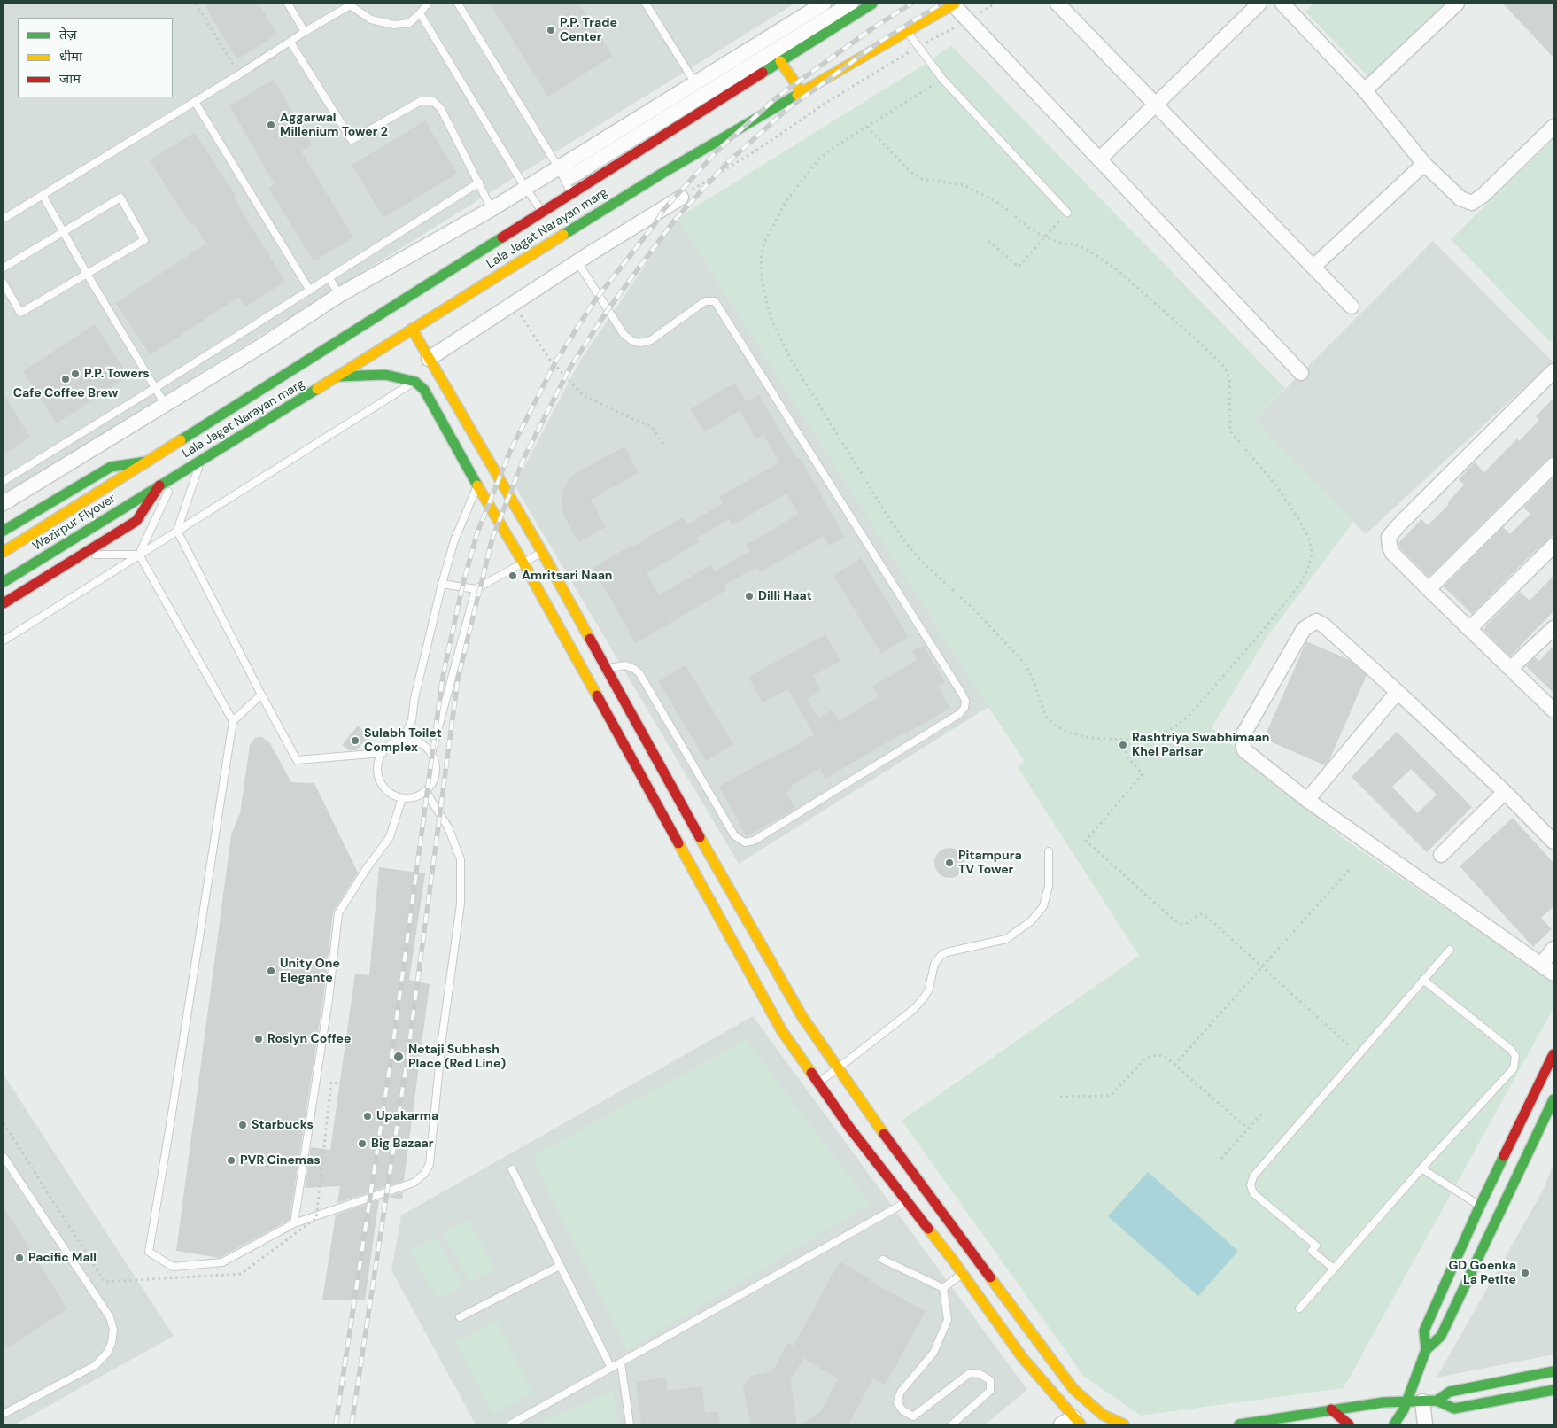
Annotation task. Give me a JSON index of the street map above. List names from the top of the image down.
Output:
{
  "streets": {
    "street": ["Lala Jagat Narayan marg", "Wazirpur Flyover"]
  },
  "crossings": [
    ["Lala Jagat Narayan marg", "Wazirpur Flyover"]
  ],
  "places": [
    "P.P. Trade Center",
    "Aggarwal Millenium Tower 2",
    "P.P. Towers",
    "Cafe Coffee Brew",
    "Amritsari Naan",
    "Dilli Haat",
    "Sulabh Toilet Complex",
    "Rashtriya Swabhimaan Khel Parisar",
    "Pitampura TV Tower",
    "Unity One Elegante",
    "Roslyn Coffee",
    "Netaji Subhash Place (Red Line)",
    "Upakarma",
    "Starbucks",
    "Big Bazaar",
    "PVR Cinemas",
    "Pacific Mall",
    "GD Goenka La Petite"
  ],
  "legend": ["तेज़", "धीमा", "जाम"]
}
